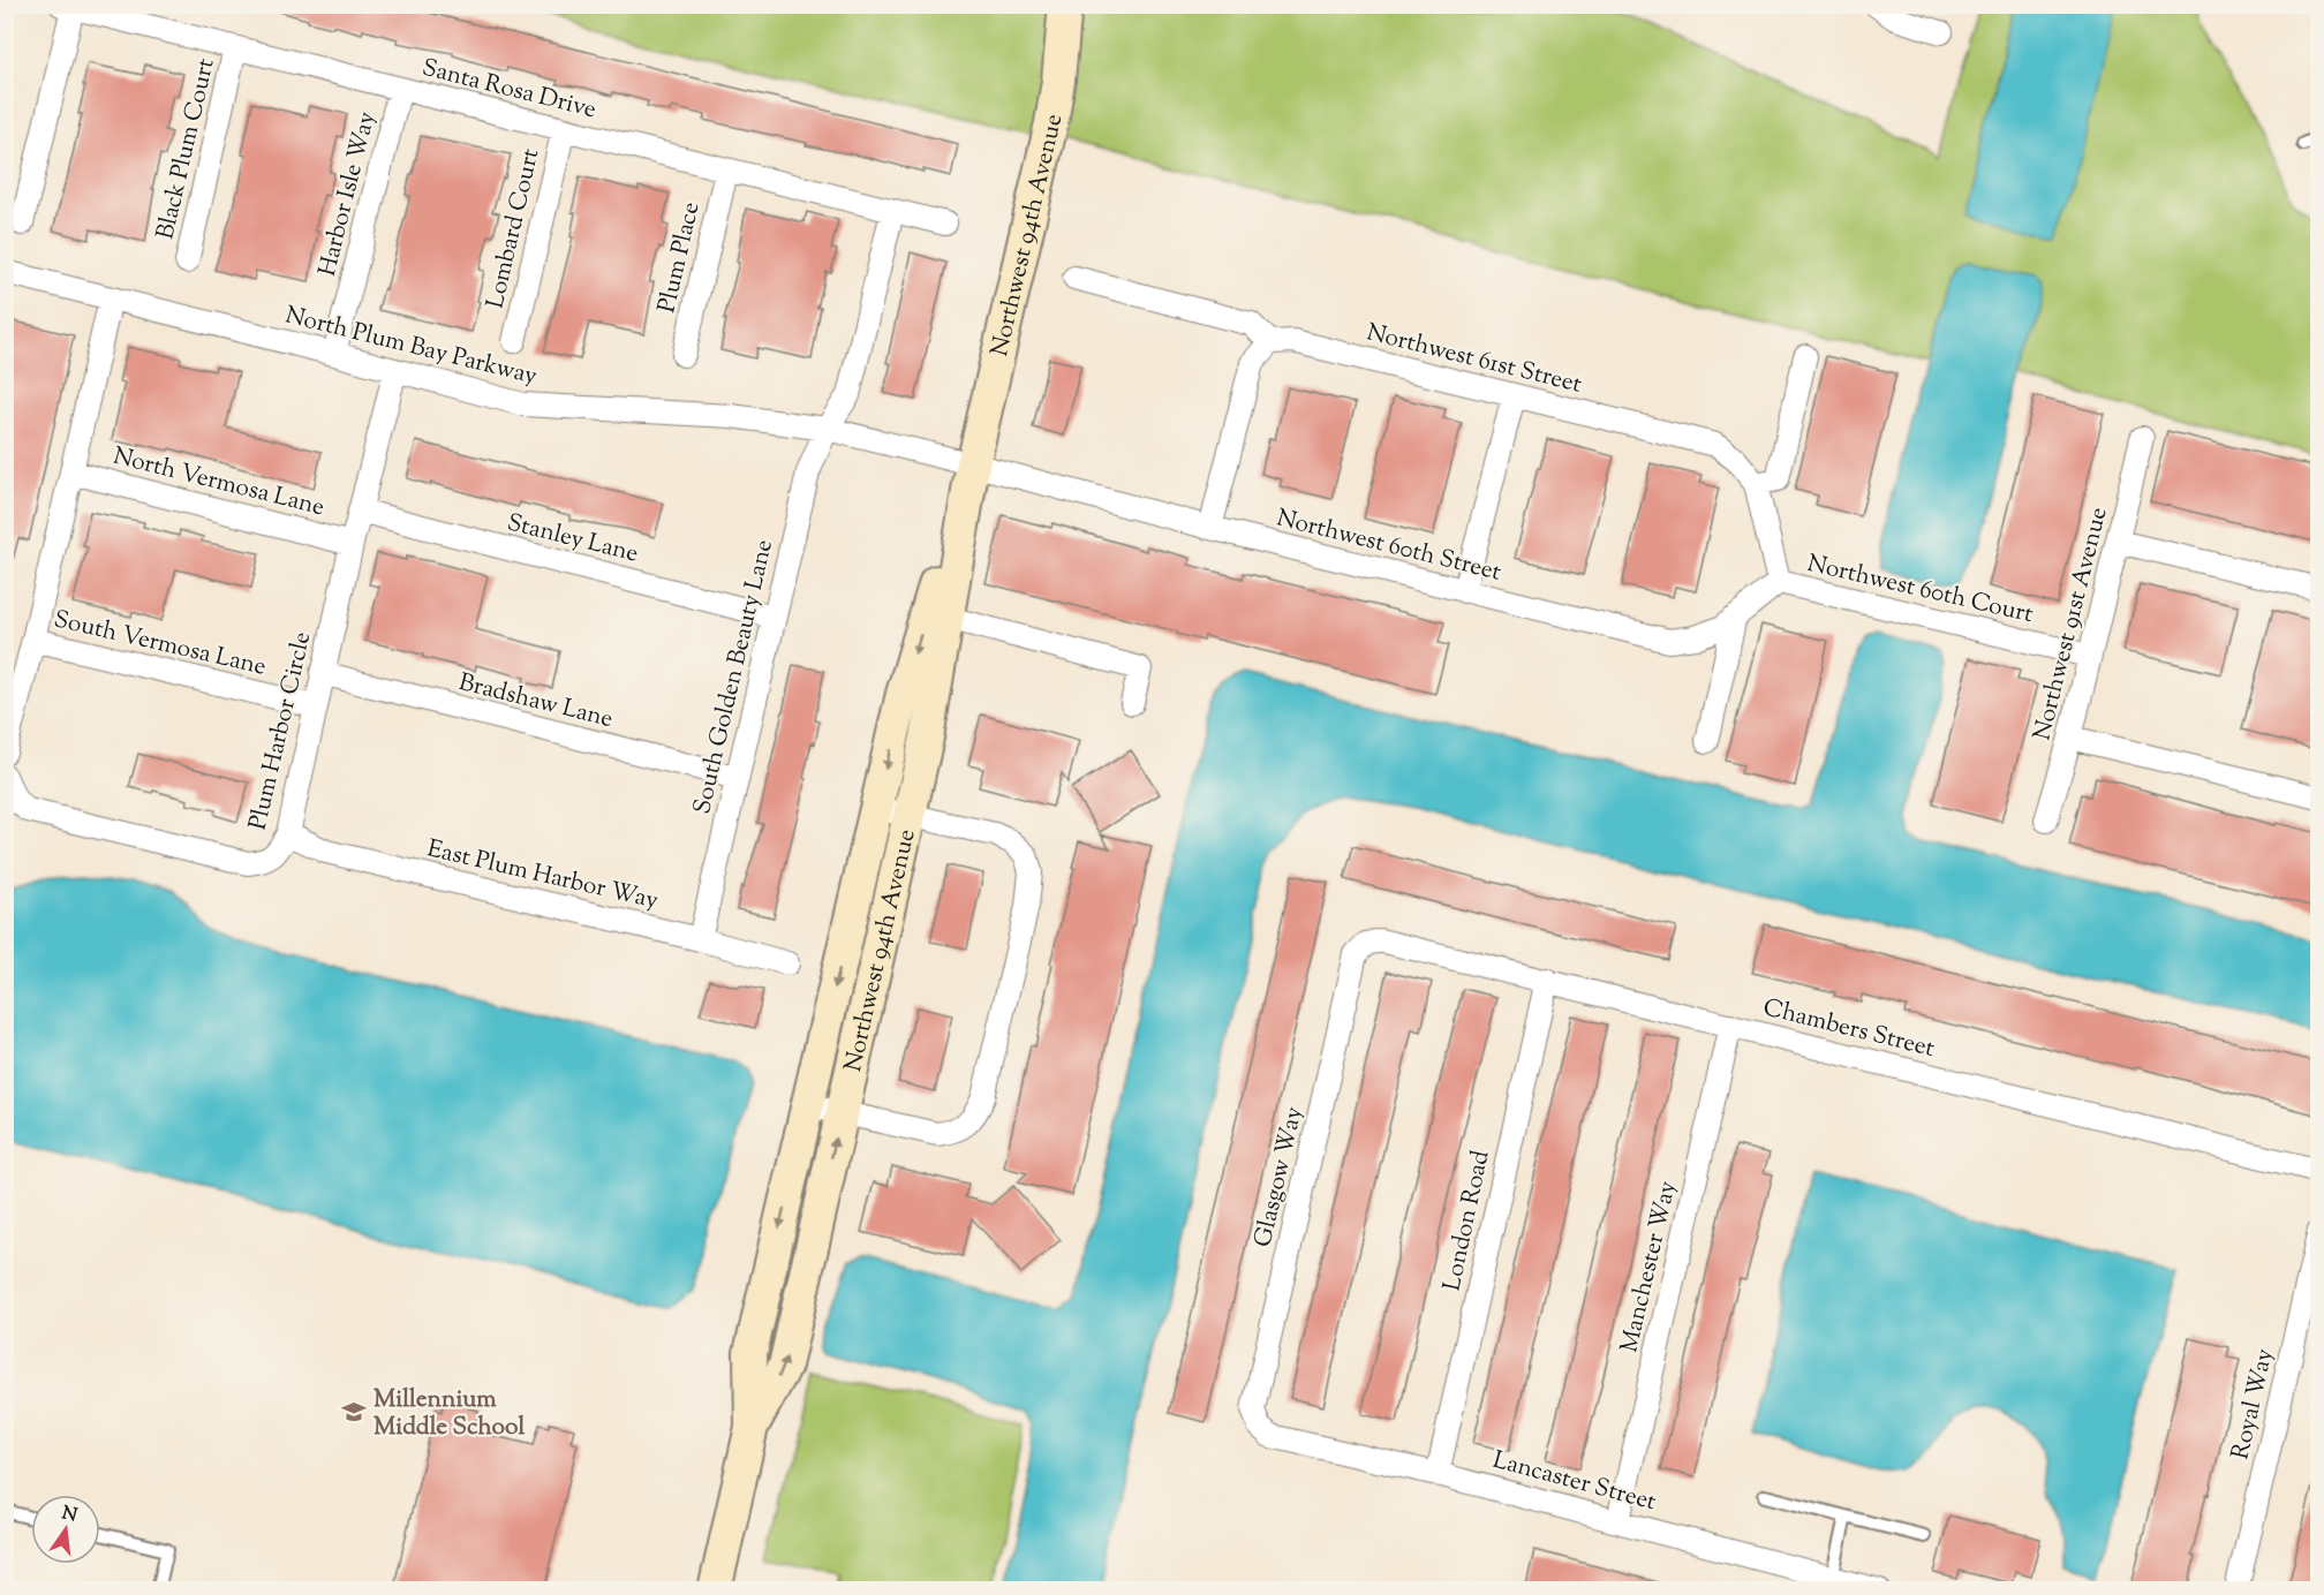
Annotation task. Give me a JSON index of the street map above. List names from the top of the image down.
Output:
{
  "streets": {
    "street": [
      "Santa Rosa Drive",
      "Black Plum Court",
      "Harbor Isle Way",
      "Lombard Court",
      "Northwest 94th Avenue",
      "Plum Place",
      "North Plum Bay Parkway",
      "Northwest 61st Street",
      "North Vermosa Lane",
      "Stanley Lane",
      "Northwest 60th Street",
      "Northwest 60th Court",
      "Northwest 91st Avenue",
      "South Vermosa Lane",
      "South Golden Beauty Lane",
      "Bradshaw Lane",
      "Plum Harbor Circle",
      "East Plum Harbor Way",
      "Chambers Street",
      "Glasgow Way",
      "London Road",
      "Manchester Way",
      "Royal Way",
      "Lancaster Street"
    ]
  },
  "crossings": [
    ["Santa Rosa Drive", "Black Plum Court"],
    ["Santa Rosa Drive", "Harbor Isle Way"],
    ["Santa Rosa Drive", "Lombard Court"],
    ["Santa Rosa Drive", "Plum Place"],
    ["Santa Rosa Drive", "South Golden Beauty Lane"],
    ["Harbor Isle Way", "North Plum Bay Parkway"],
    ["Northwest 94th Avenue", "North Plum Bay Parkway"],
    ["Northwest 94th Avenue", "Northwest 60th Street"],
    ["North Plum Bay Parkway", "Northwest 60th Street"],
    ["North Plum Bay Parkway", "South Golden Beauty Lane"],
    ["North Plum Bay Parkway", "Plum Harbor Circle"],
    ["Northwest 61st Street", "Northwest 60th Street"],
    ["Northwest 61st Street", "Northwest 60th Court"],
    ["North Vermosa Lane", "Plum Harbor Circle"],
    ["Stanley Lane", "South Golden Beauty Lane"],
    ["Stanley Lane", "Plum Harbor Circle"],
    ["Northwest 60th Street", "Northwest 60th Court"],
    ["Northwest 60th Court", "Northwest 91st Avenue"],
    ["South Vermosa Lane", "Plum Harbor Circle"],
    ["South Golden Beauty Lane", "Bradshaw Lane"],
    ["South Golden Beauty Lane", "East Plum Harbor Way"],
    ["Bradshaw Lane", "Plum Harbor Circle"],
    ["Plum Harbor Circle", "East Plum Harbor Way"],
    ["Chambers Street", "Glasgow Way"],
    ["Chambers Street", "London Road"],
    ["Chambers Street", "Manchester Way"],
    ["Glasgow Way", "Lancaster Street"],
    ["London Road", "Lancaster Street"],
    ["Manchester Way", "Lancaster Street"]
  ],
  "places": {
    "school or university": ["Millennium Middle School"]
  },
  "north": "top"
}
